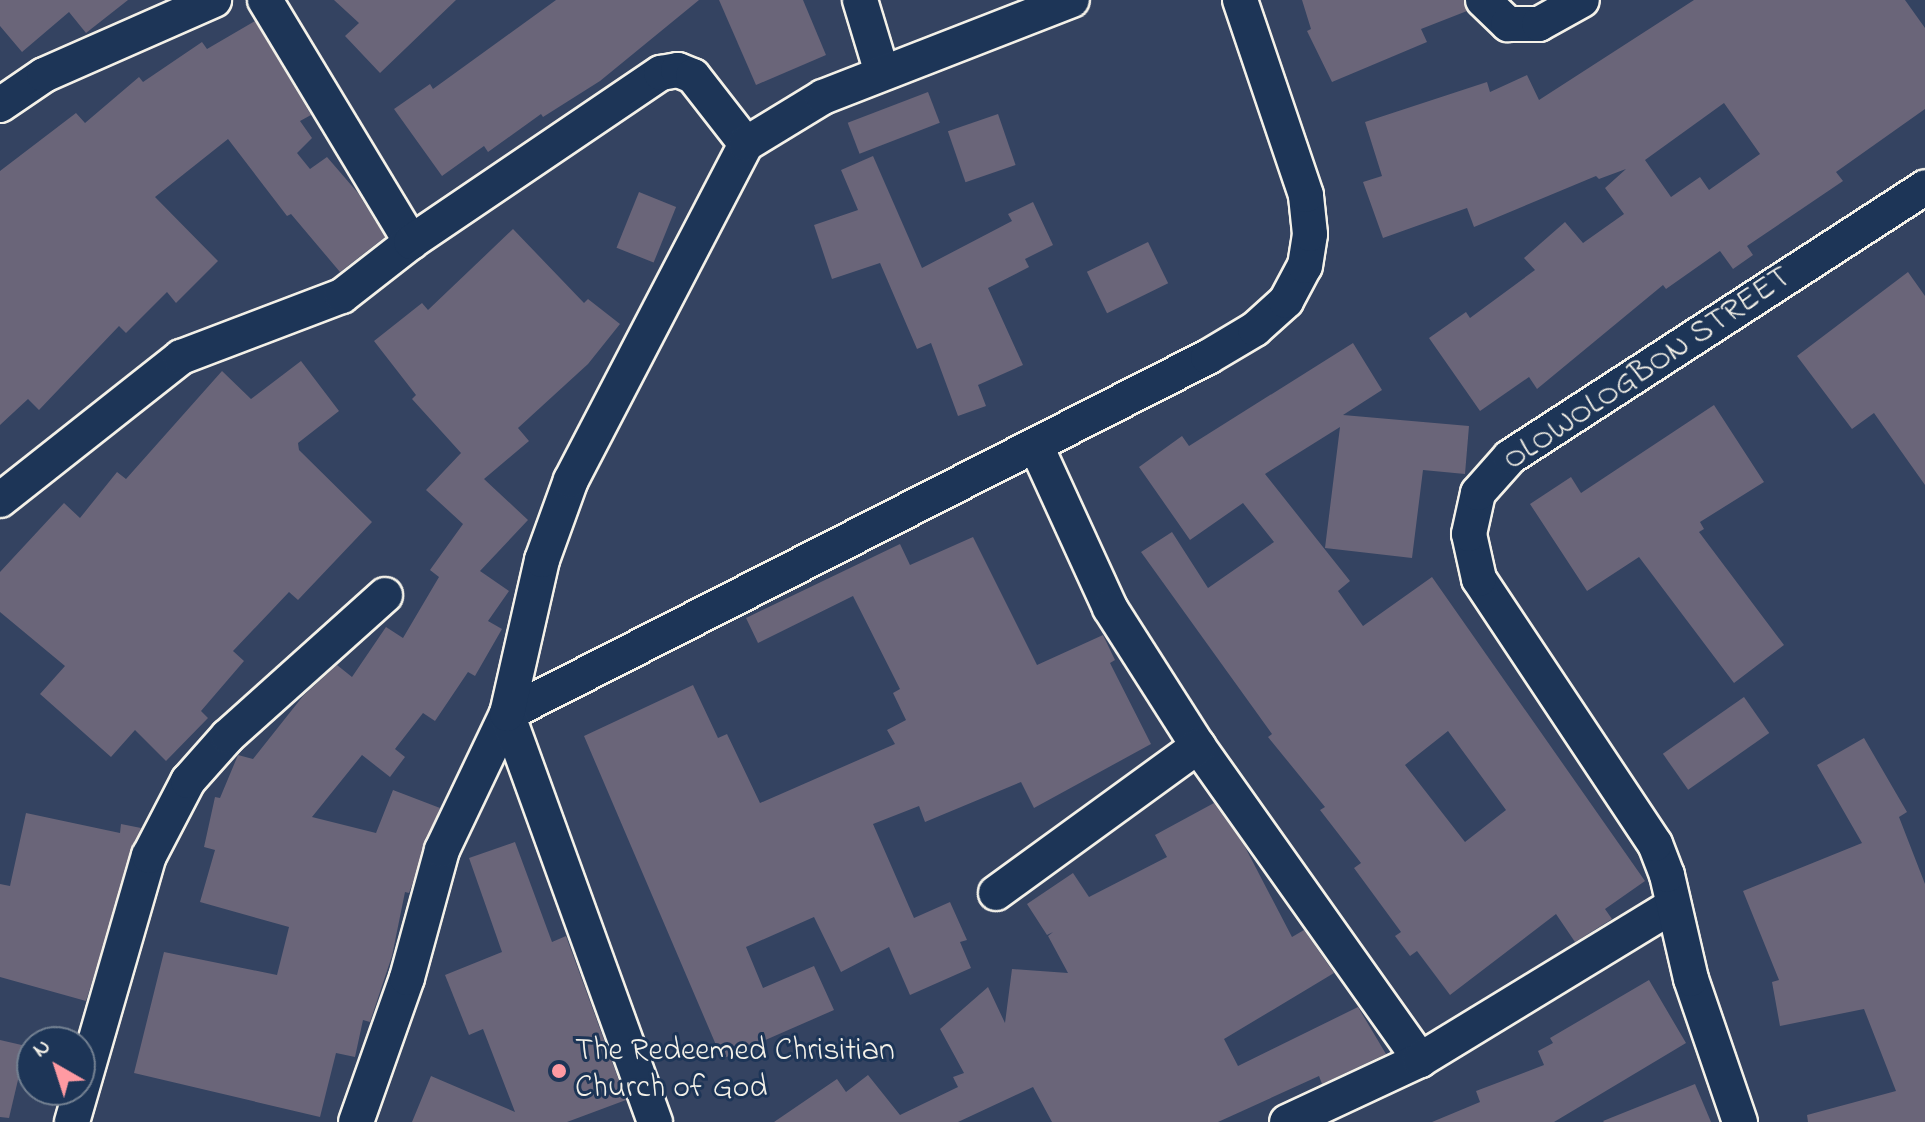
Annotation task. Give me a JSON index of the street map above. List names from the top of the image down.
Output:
{
  "streets": {
    "street": ["OLOWOLOGBON STREET"]
  },
  "places": ["The Redeemed Chrisitian Church of God"],
  "north": "top left"
}
